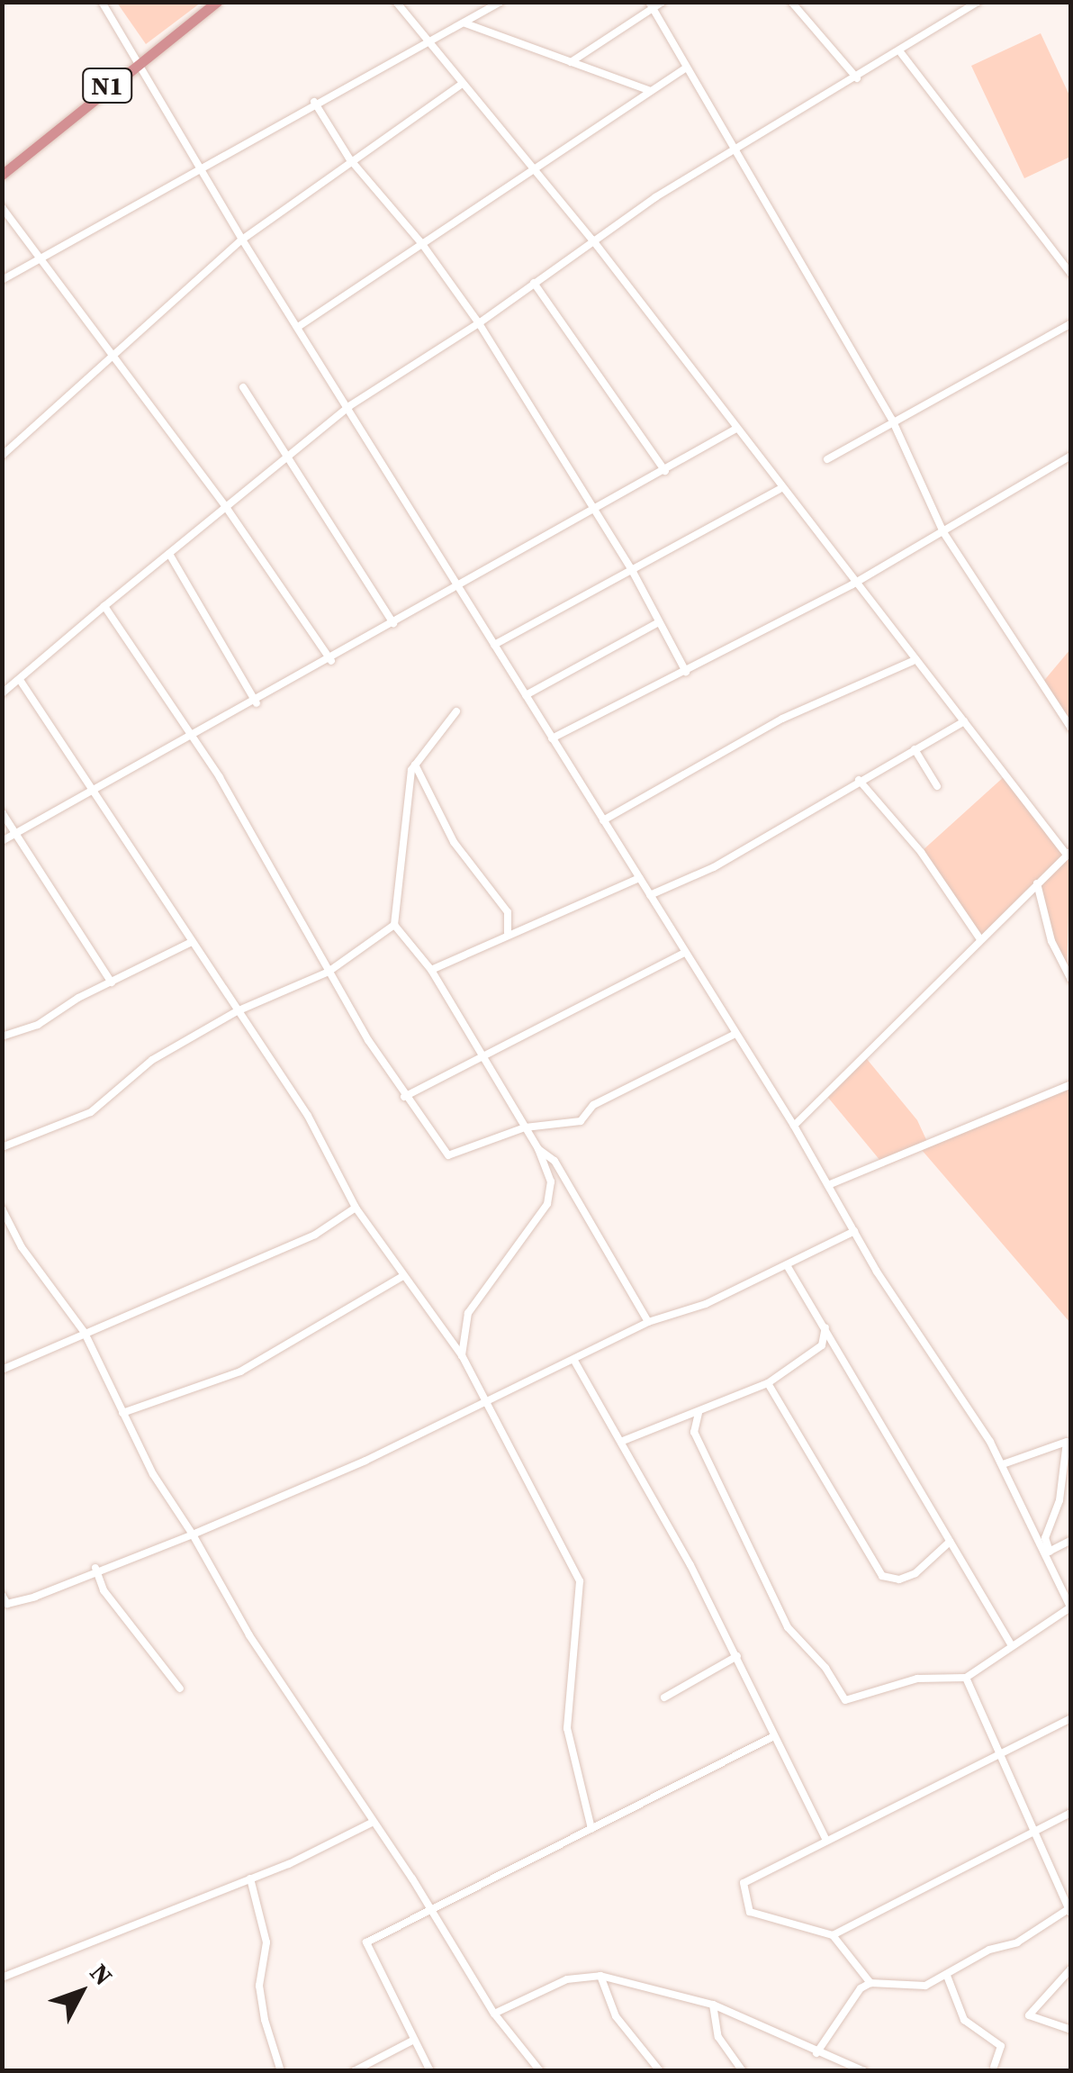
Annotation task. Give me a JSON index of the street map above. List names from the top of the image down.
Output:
{
  "streets": {
    "highway": ["N1"]
  },
  "north": "top right"
}
